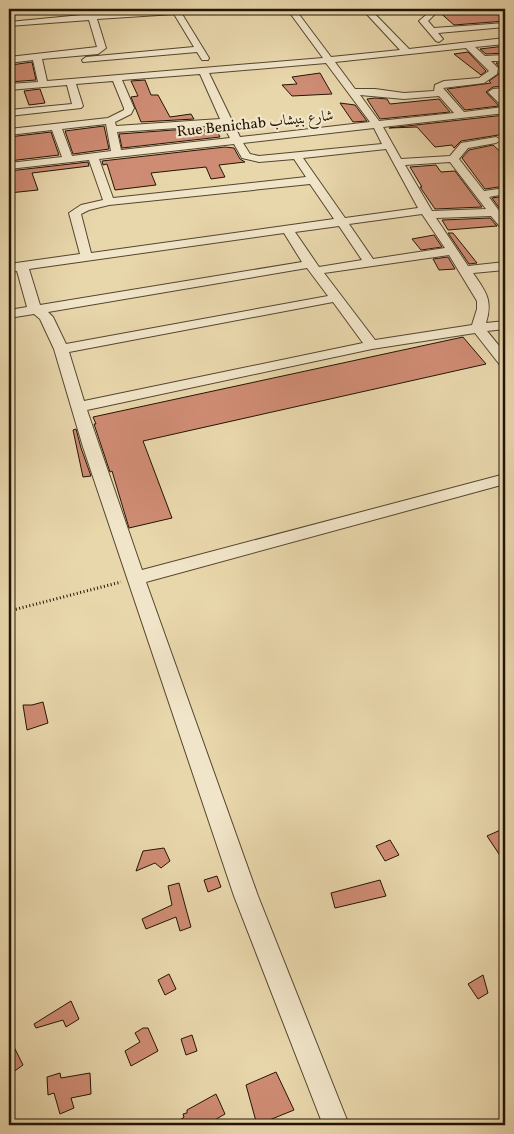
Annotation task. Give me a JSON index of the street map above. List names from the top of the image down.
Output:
{
  "streets": {
    "street": ["Rue Benichab شارع بنيشاب"]
  }
}
